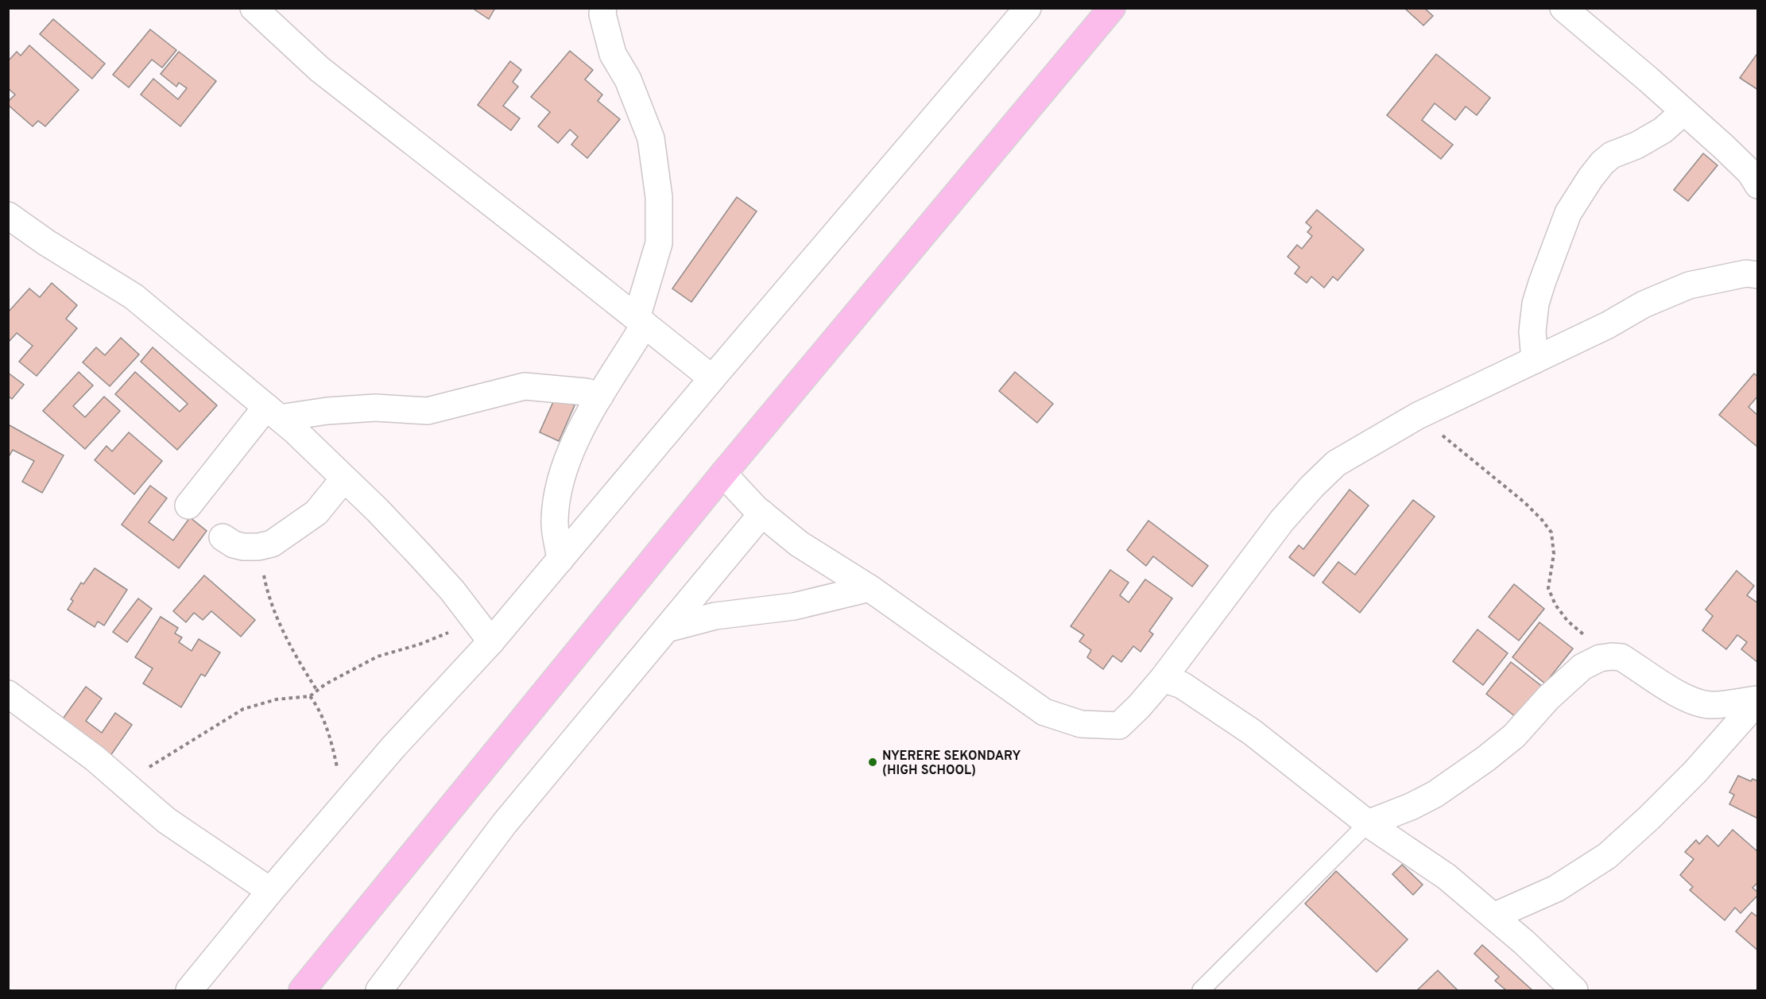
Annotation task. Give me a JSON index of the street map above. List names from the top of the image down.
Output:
{
  "places": ["NYERERE SEKONDARY (HIGH SCHOOL)"]
}
